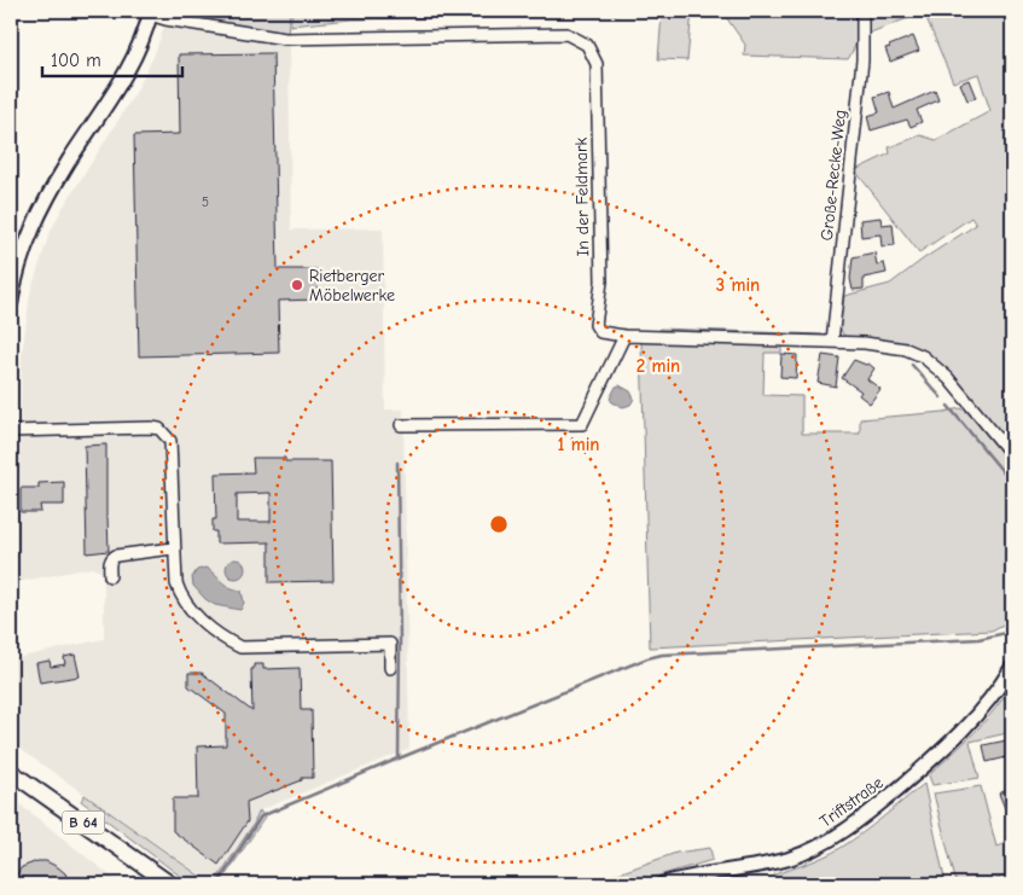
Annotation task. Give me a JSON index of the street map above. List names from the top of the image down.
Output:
{
  "streets": {
    "main road": ["B 64"],
    "street": ["Große-Recke-Weg", "In der Feldmark", "Triftstraße"]
  },
  "crossings": [
    ["Große-Recke-Weg", "In der Feldmark"]
  ],
  "places": ["Rietberger Möbelwerke"],
  "house_numbers": ["5"],
  "scale_bar": "100 m",
  "rings": ["3 min", "2 min", "1 min"]
}
